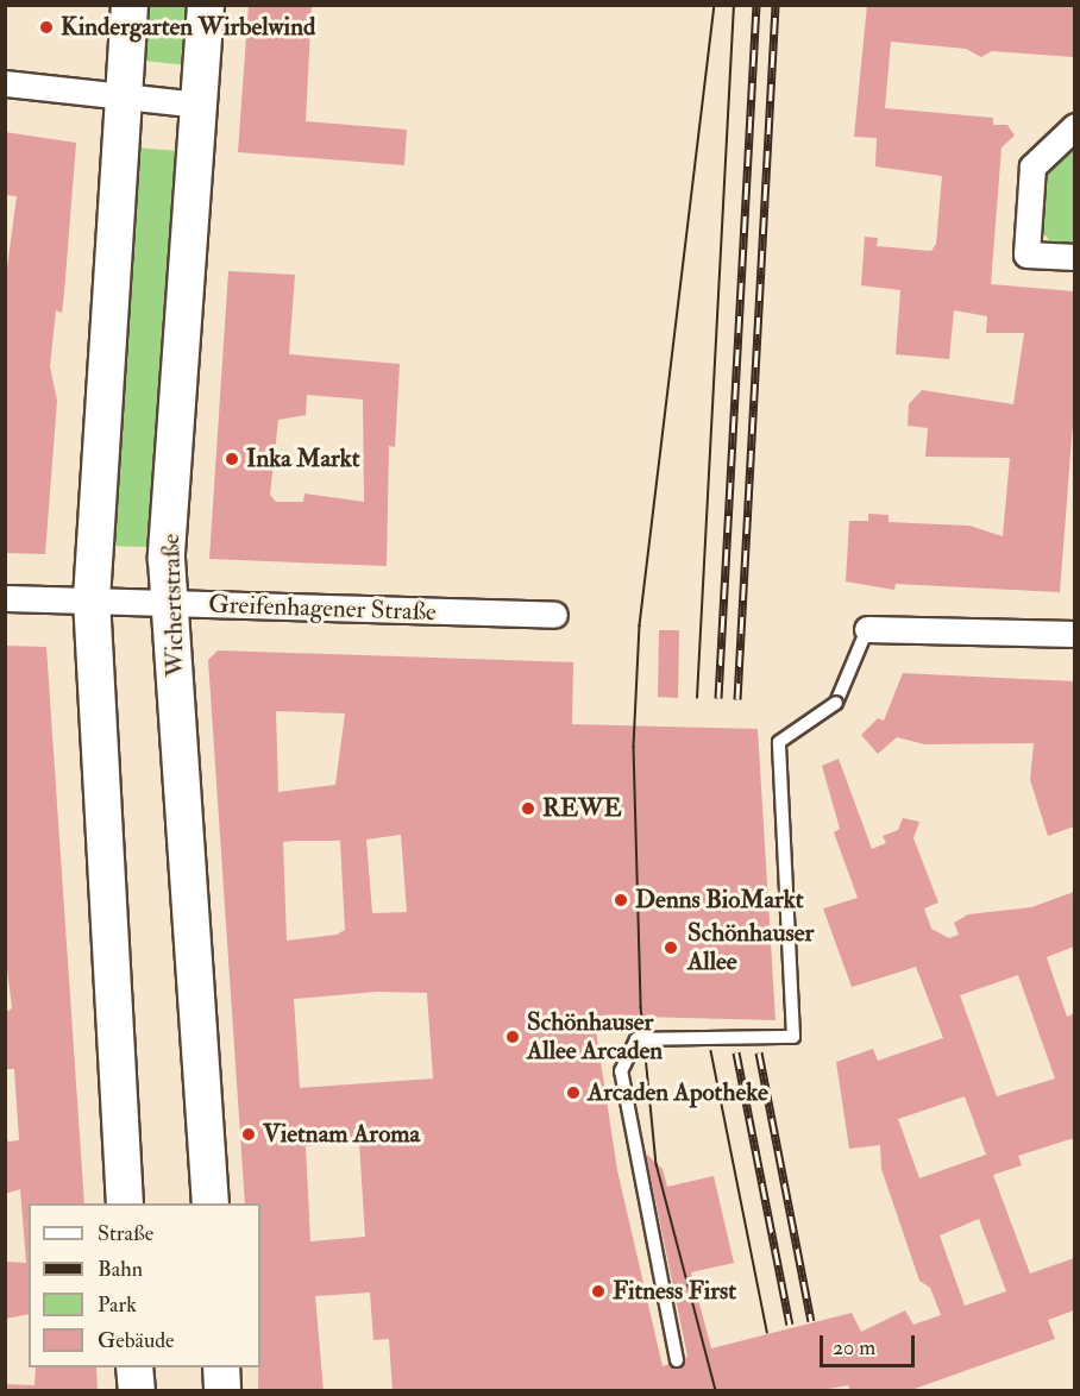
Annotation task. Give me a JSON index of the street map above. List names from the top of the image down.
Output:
{
  "streets": {
    "street": ["Wichertstraße", "Greifenhagener Straße"]
  },
  "crossings": [
    ["Wichertstraße", "Greifenhagener Straße"]
  ],
  "places": [
    "Kindergarten Wirbelwind",
    "Inka Markt",
    "REWE",
    "Denns BioMarkt",
    "Schönhauser Allee",
    "Schönhauser Allee Arcaden",
    "Arcaden Apotheke",
    "Vietnam Aroma",
    "Fitness First"
  ],
  "legend": [
    "Straße",
    "Bahn",
    "Park",
    "Gebäude"
  ],
  "scale_bar": "20 m"
}
